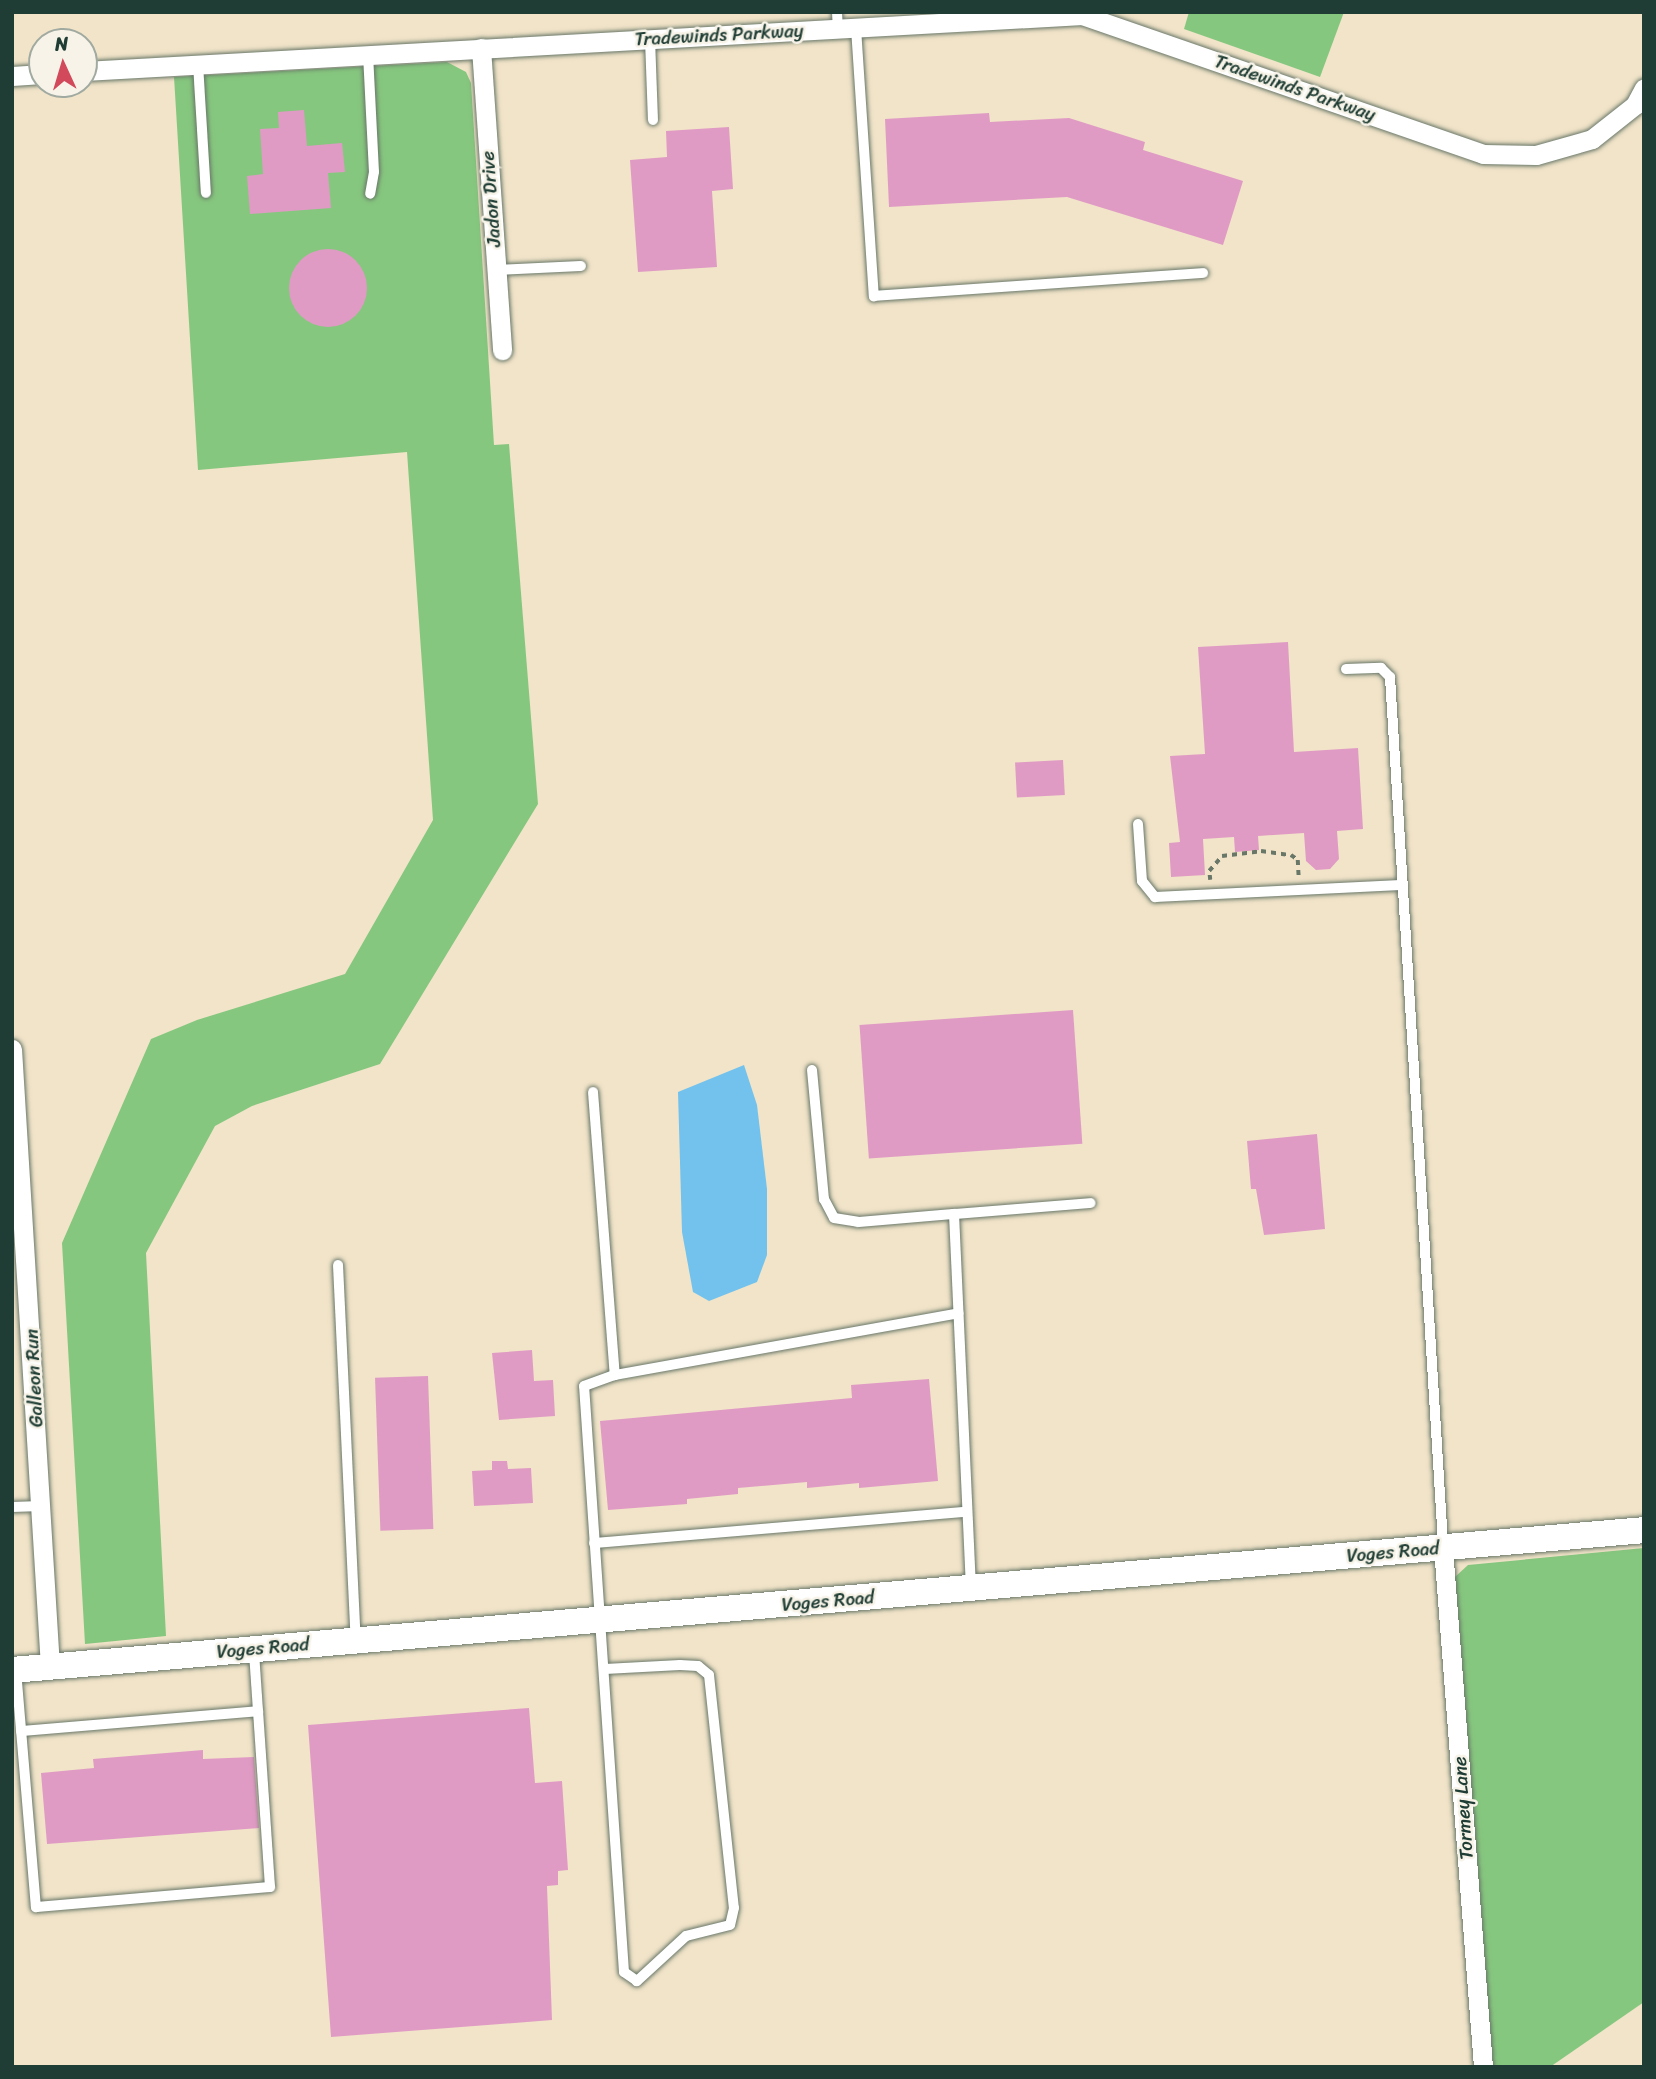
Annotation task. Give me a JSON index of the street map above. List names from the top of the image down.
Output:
{
  "streets": {
    "street": [
      "Tradewinds Parkway",
      "Jadon Drive",
      "Galleon Run",
      "Voges Road",
      "Tormey Lane"
    ]
  },
  "crossings": [
    ["Tradewinds Parkway", "Jadon Drive"],
    ["Galleon Run", "Voges Road"],
    ["Voges Road", "Tormey Lane"]
  ],
  "north": "top"
}
